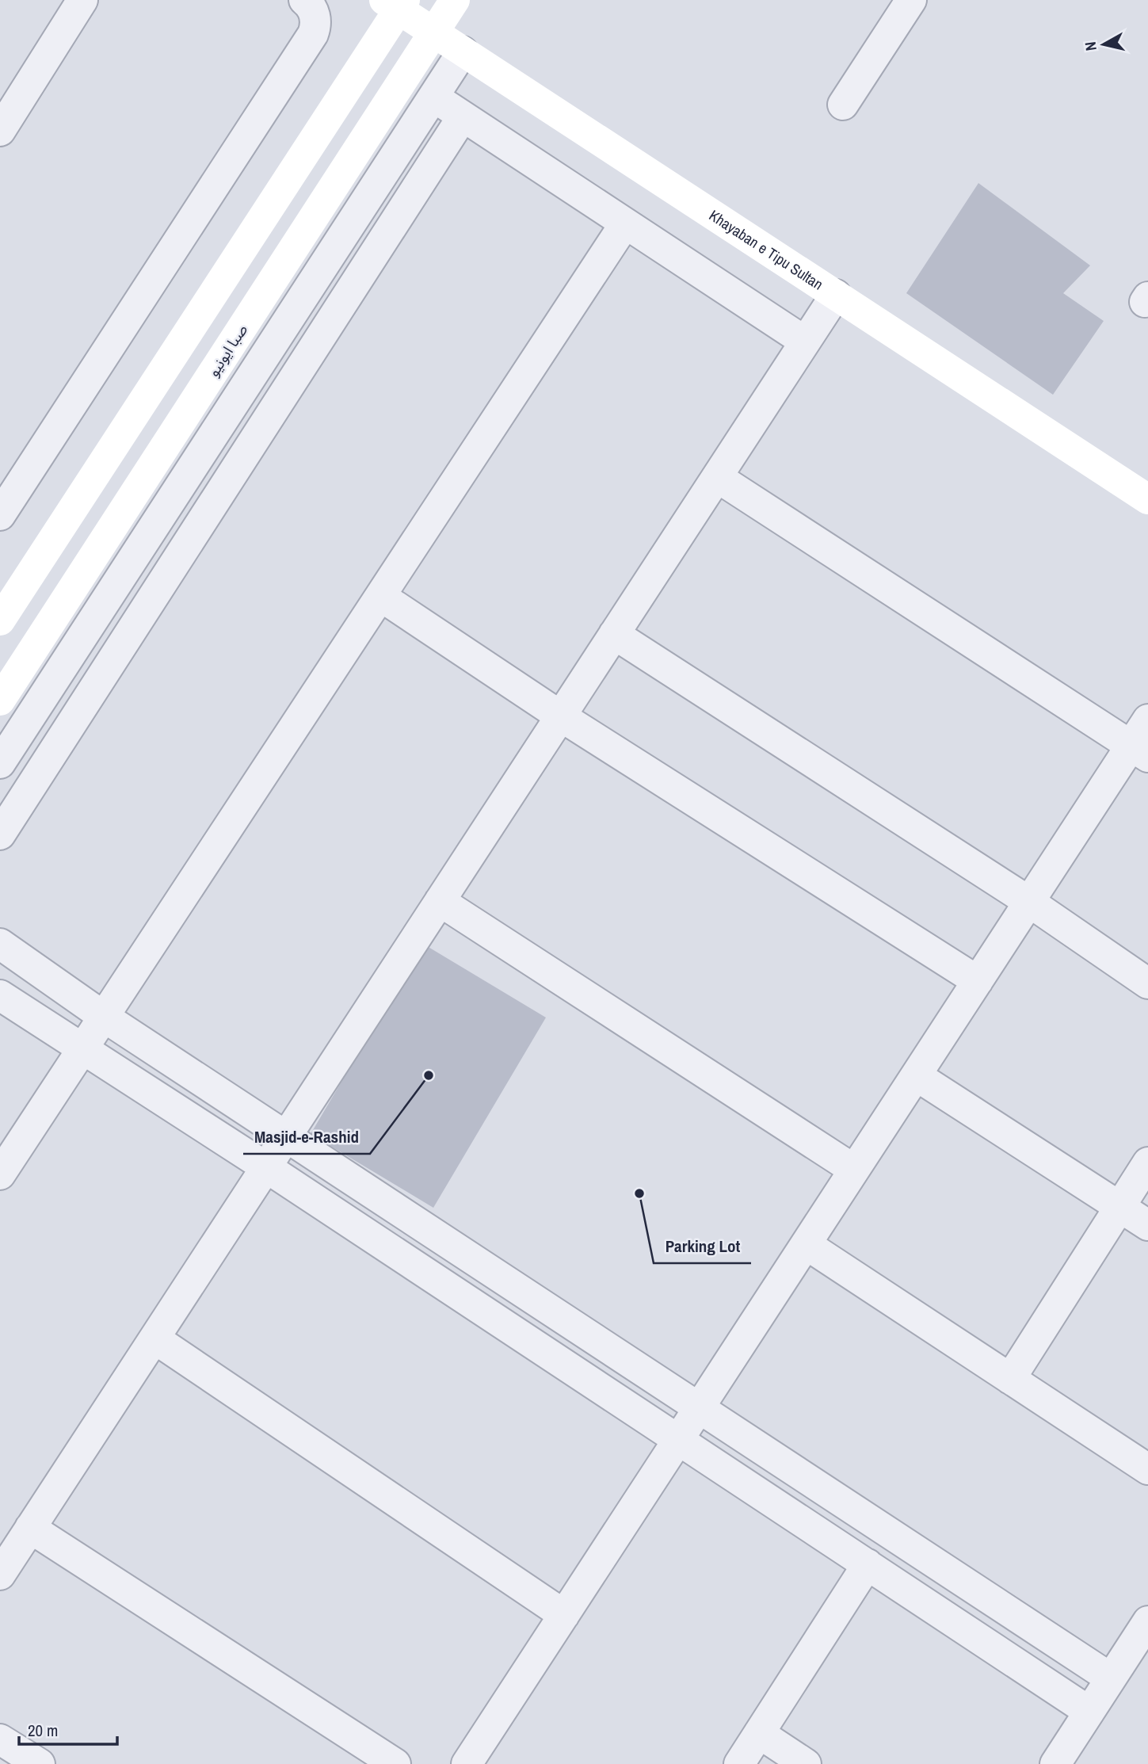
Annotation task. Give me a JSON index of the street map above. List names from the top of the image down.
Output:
{
  "streets": {
    "main road": ["Khayaban e Tipu Sultan", "صبا ایونیو"]
  },
  "crossings": [
    ["Khayaban e Tipu Sultan", "صبا ایونیو"]
  ],
  "places": ["Masjid-e-Rashid", "Parking Lot"],
  "scale_bar": "20 m",
  "north": "left"
}
